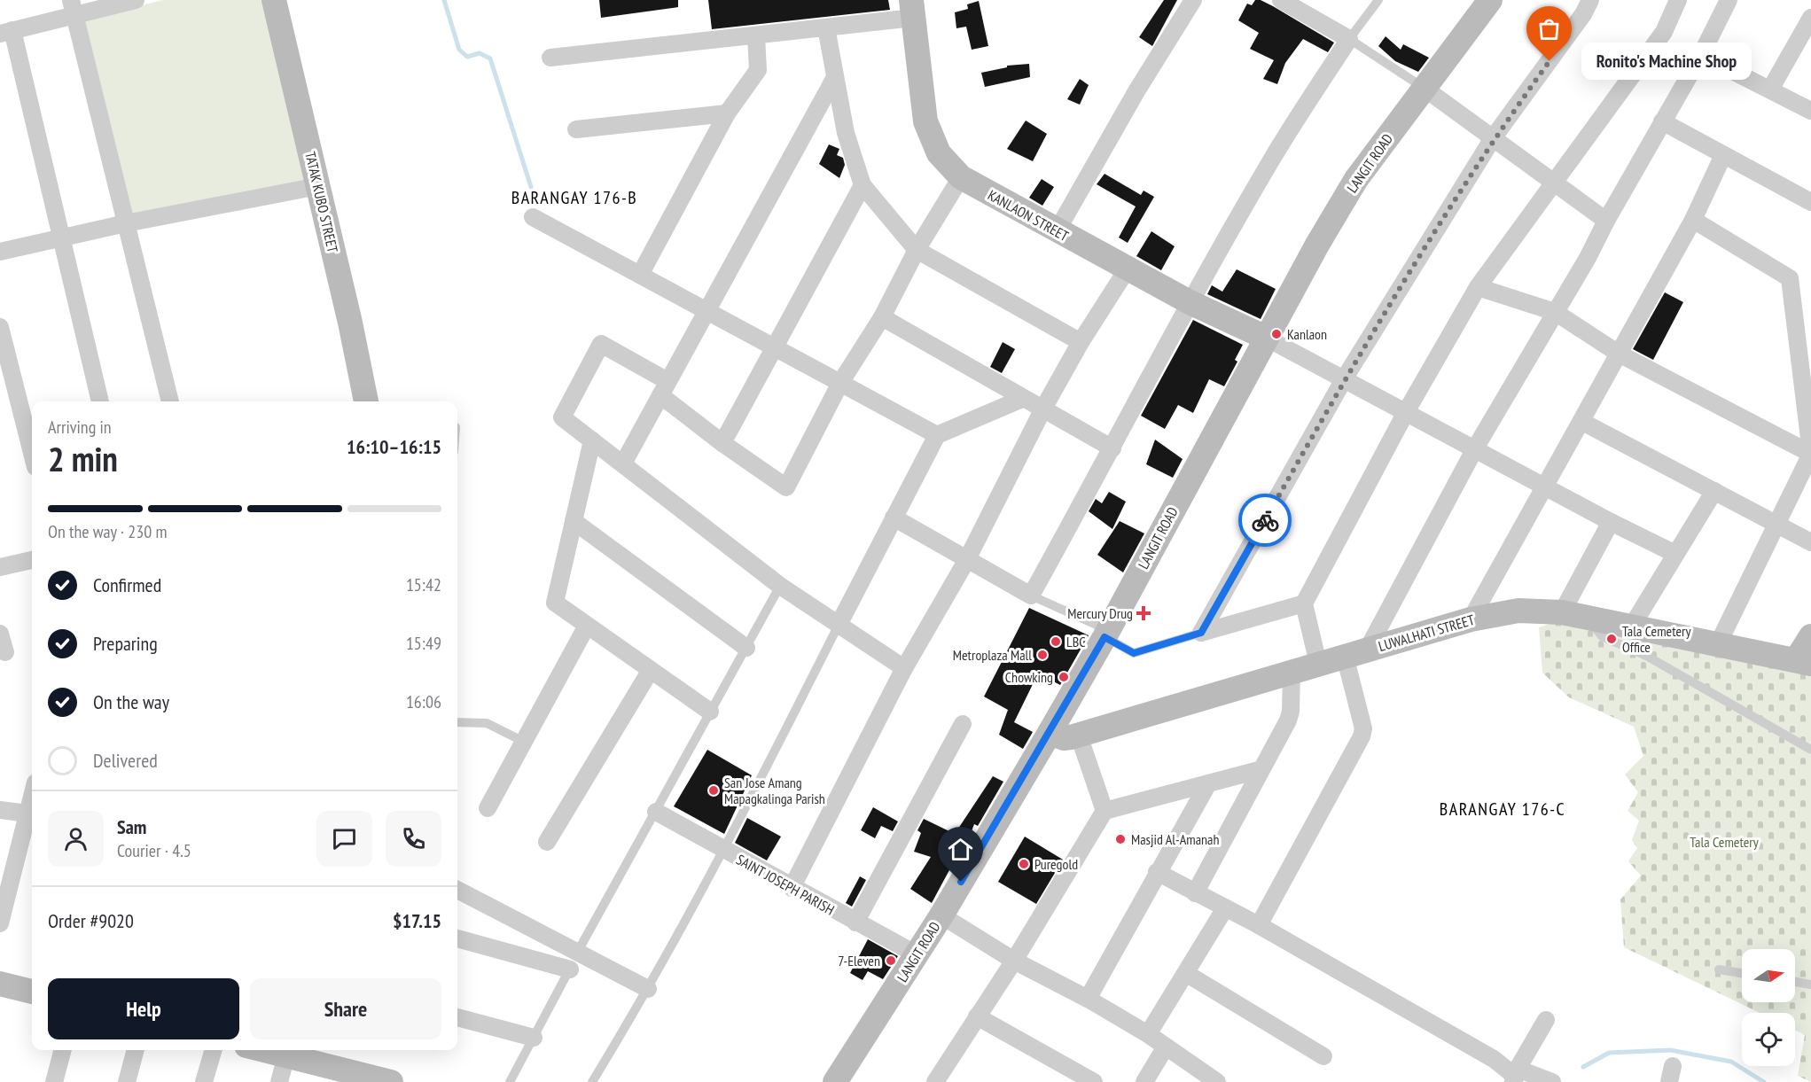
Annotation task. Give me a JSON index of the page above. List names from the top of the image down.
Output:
{
  "streets": {
    "street": [
      "LANGIT ROAD",
      "TATAK KUBO STREET",
      "KANLAON STREET",
      "LUWALHATI STREET",
      "SAINT JOSEPH PARISH"
    ]
  },
  "crossings": [
    ["LANGIT ROAD", "KANLAON STREET"],
    ["LANGIT ROAD", "LUWALHATI STREET"],
    ["LANGIT ROAD", "SAINT JOSEPH PARISH"]
  ],
  "districts": ["BARANGAY 176-B", "BARANGAY 176-C"],
  "parks": ["Tala Cemetery"],
  "places": {
    "other": [
      "Ronito's Machine Shop",
      "Kanlaon",
      "Tala Cemetery Office",
      "LBC",
      "Metroplaza Mall",
      "Chowking",
      "San Jose Amang Mapagkalinga Parish",
      "Masjid Al-Amanah",
      "Puregold",
      "7-Eleven"
    ],
    "health": ["Mercury Drug"]
  },
  "north": "right",
  "page": {
    "bubble": "Ronito's Machine Shop",
    "heading": ["2 min", "Arriving in", "16:10–16:15"],
    "panel": [
      "Sam",
      "Courier · 4.5",
      "Order #9020",
      "$17.15"
    ],
    "bar": "On the way · 230 m",
    "list": [
      ["Confirmed", "15:42"],
      ["Preparing", "15:49"],
      ["On the way", "16:06"],
      "Delivered"
    ],
    "buttons": ["Help", "Share"]
  }
}
